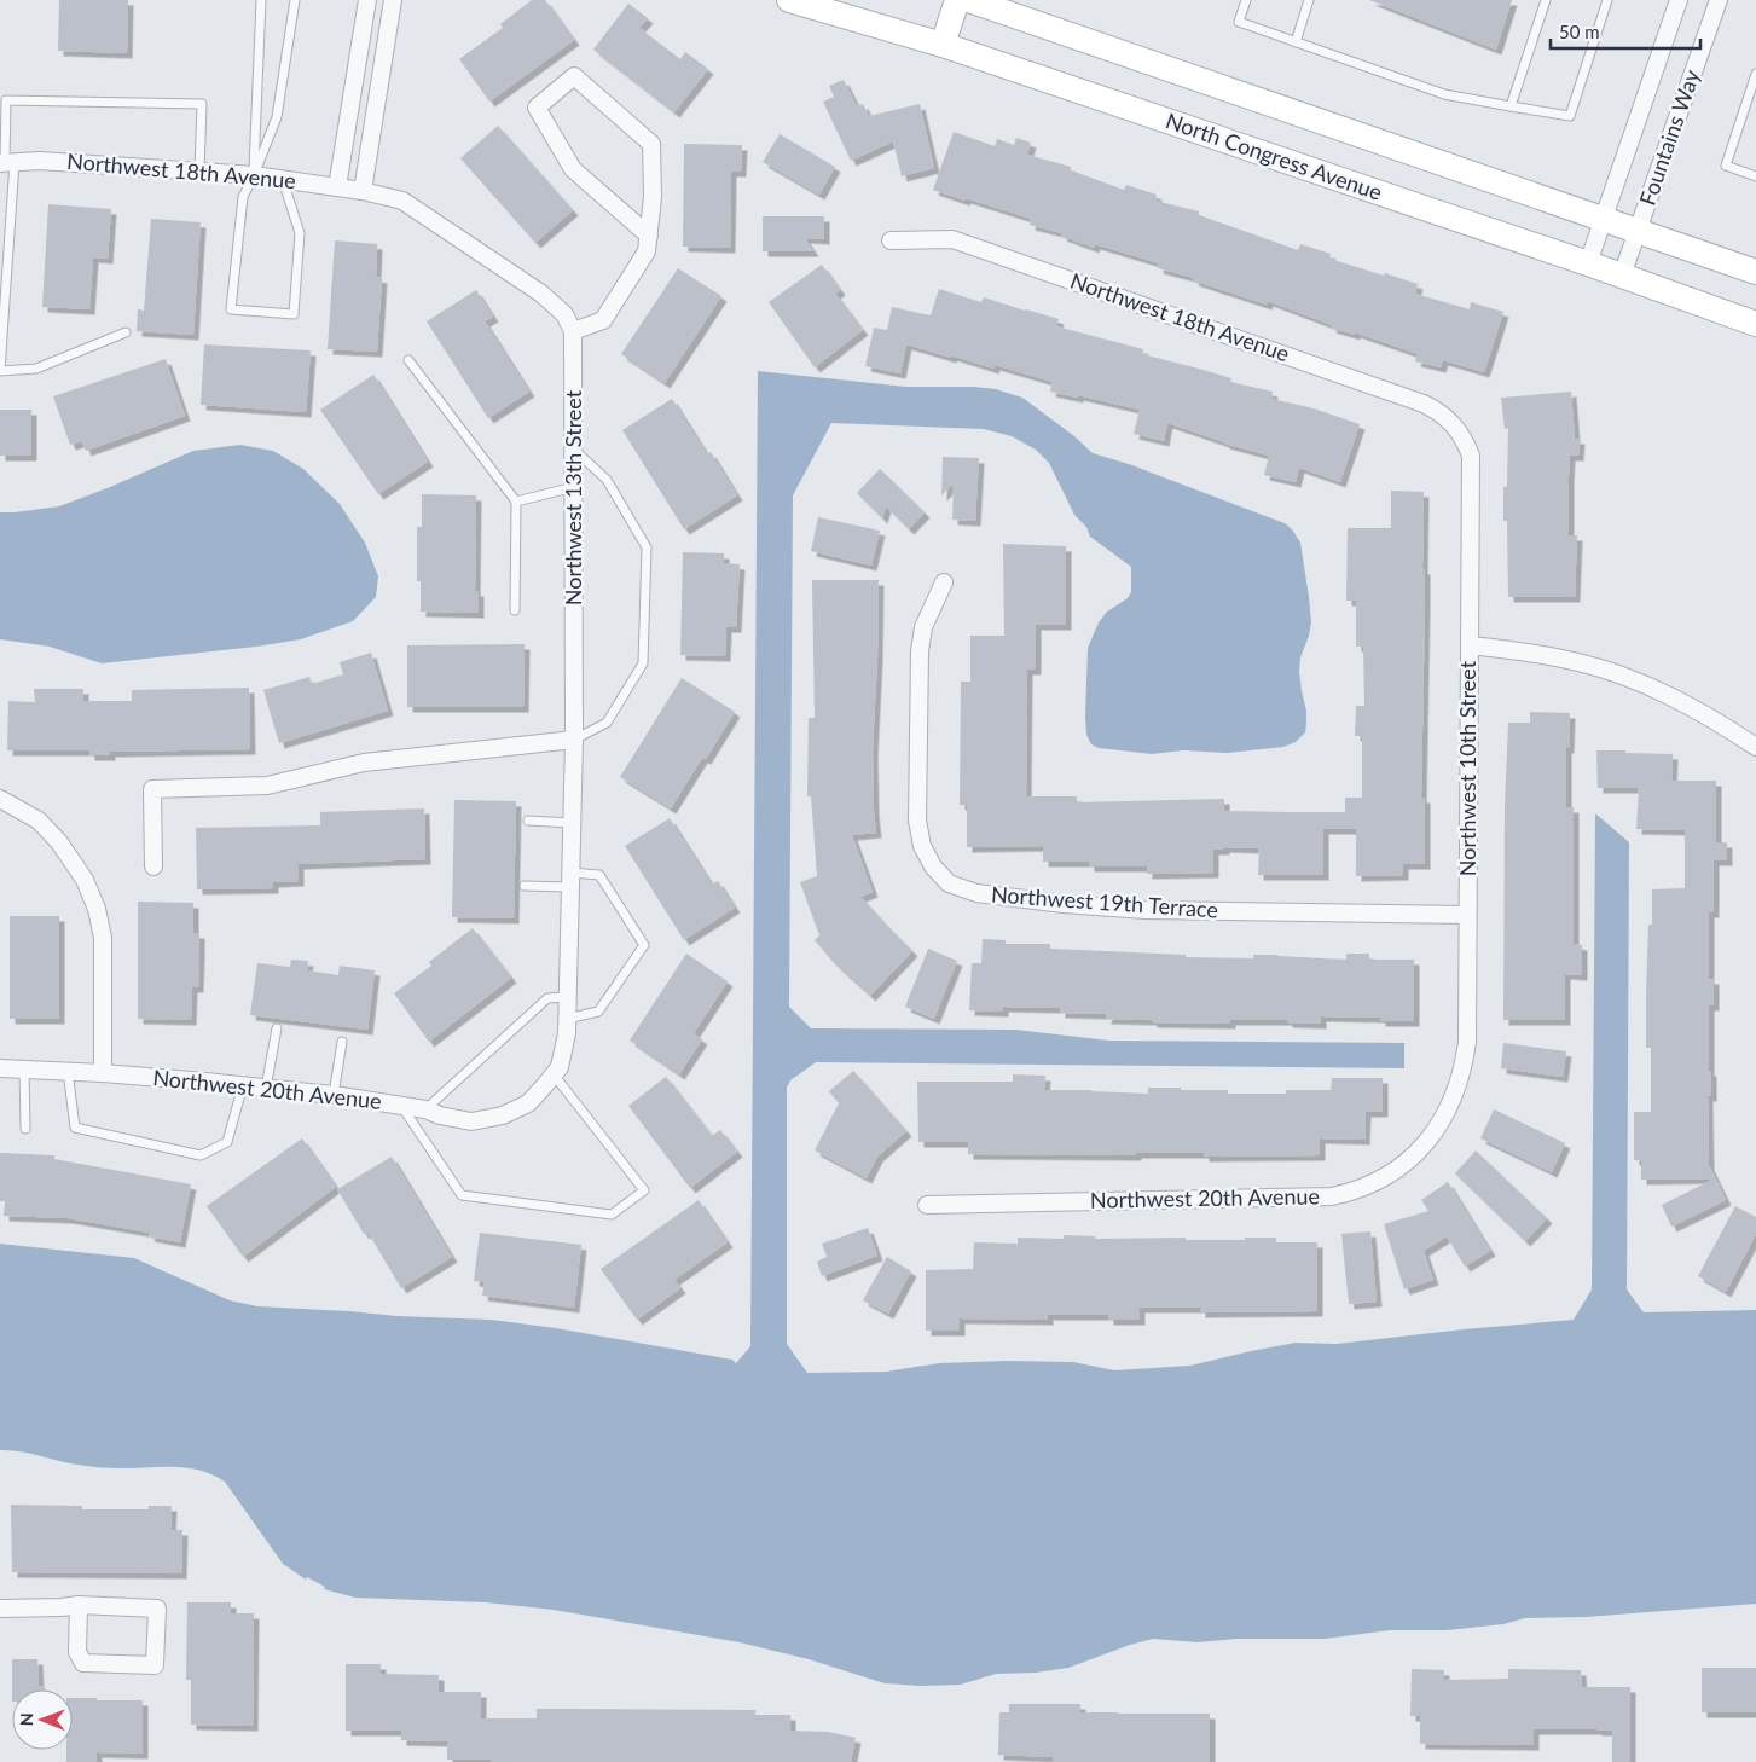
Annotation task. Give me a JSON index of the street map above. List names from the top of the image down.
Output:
{
  "streets": {
    "main road": ["North Congress Avenue"],
    "street": [
      "Fountains Way",
      "Northwest 18th Avenue",
      "Northwest 13th Street",
      "Northwest 10th Street",
      "Northwest 19th Terrace",
      "Northwest 20th Avenue"
    ]
  },
  "crossings": [
    ["Fountains Way", "North Congress Avenue"],
    ["Northwest 18th Avenue", "Northwest 10th Street"],
    ["Northwest 13th Street", "Northwest 20th Avenue"],
    ["Northwest 10th Street", "Northwest 19th Terrace"],
    ["Northwest 10th Street", "Northwest 20th Avenue"]
  ],
  "scale_bar": "50 m",
  "north": "left"
}
